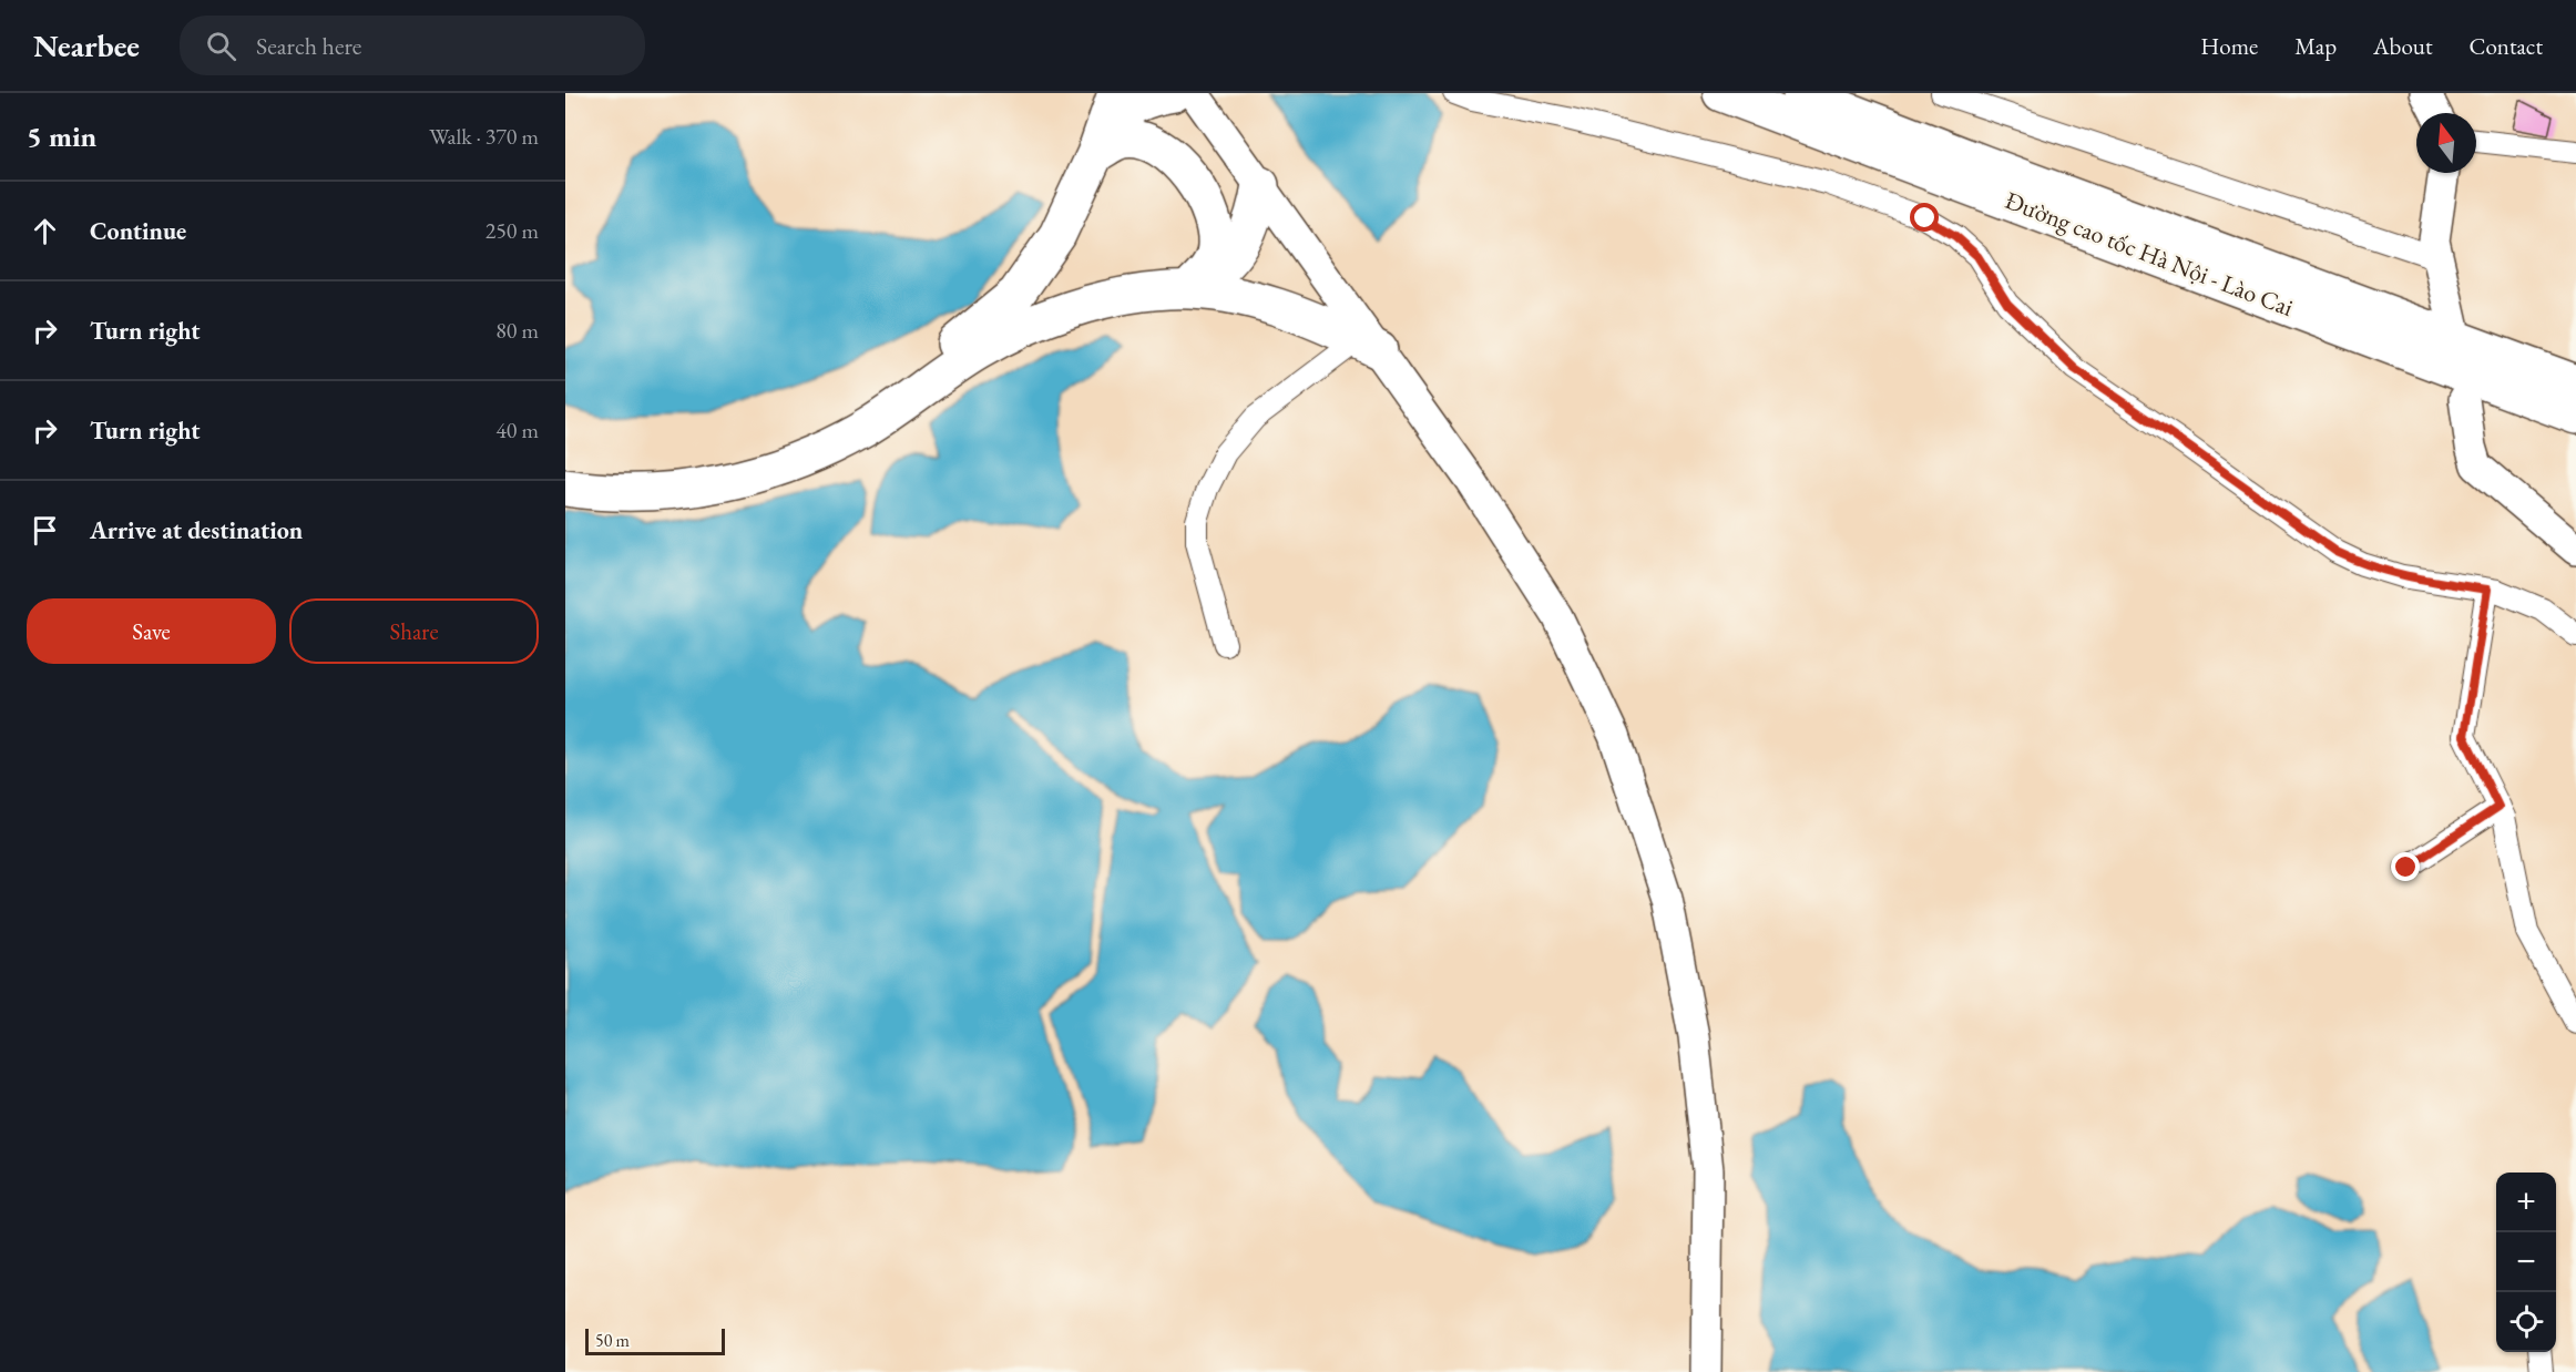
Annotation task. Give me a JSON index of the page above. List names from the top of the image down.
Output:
{
  "streets": {
    "highway": ["Đường cao tốc Hà Nội - Lào Cai"]
  },
  "scale_bar": "50 m",
  "north": "top",
  "page": {
    "header": "Nearbee",
    "search": "Search here",
    "nav": [
      "Home",
      "Map",
      "About",
      "Contact"
    ],
    "heading": ["5 min", "Walk · 370 m"],
    "list": [
      ["Continue", "250 m"],
      ["Turn right", "80 m"],
      ["Turn right", "40 m"],
      "Arrive at destination"
    ],
    "buttons": ["Save", "Share"],
    "map_buttons": ["+", "−"],
    "scale": "50 m"
  }
}
